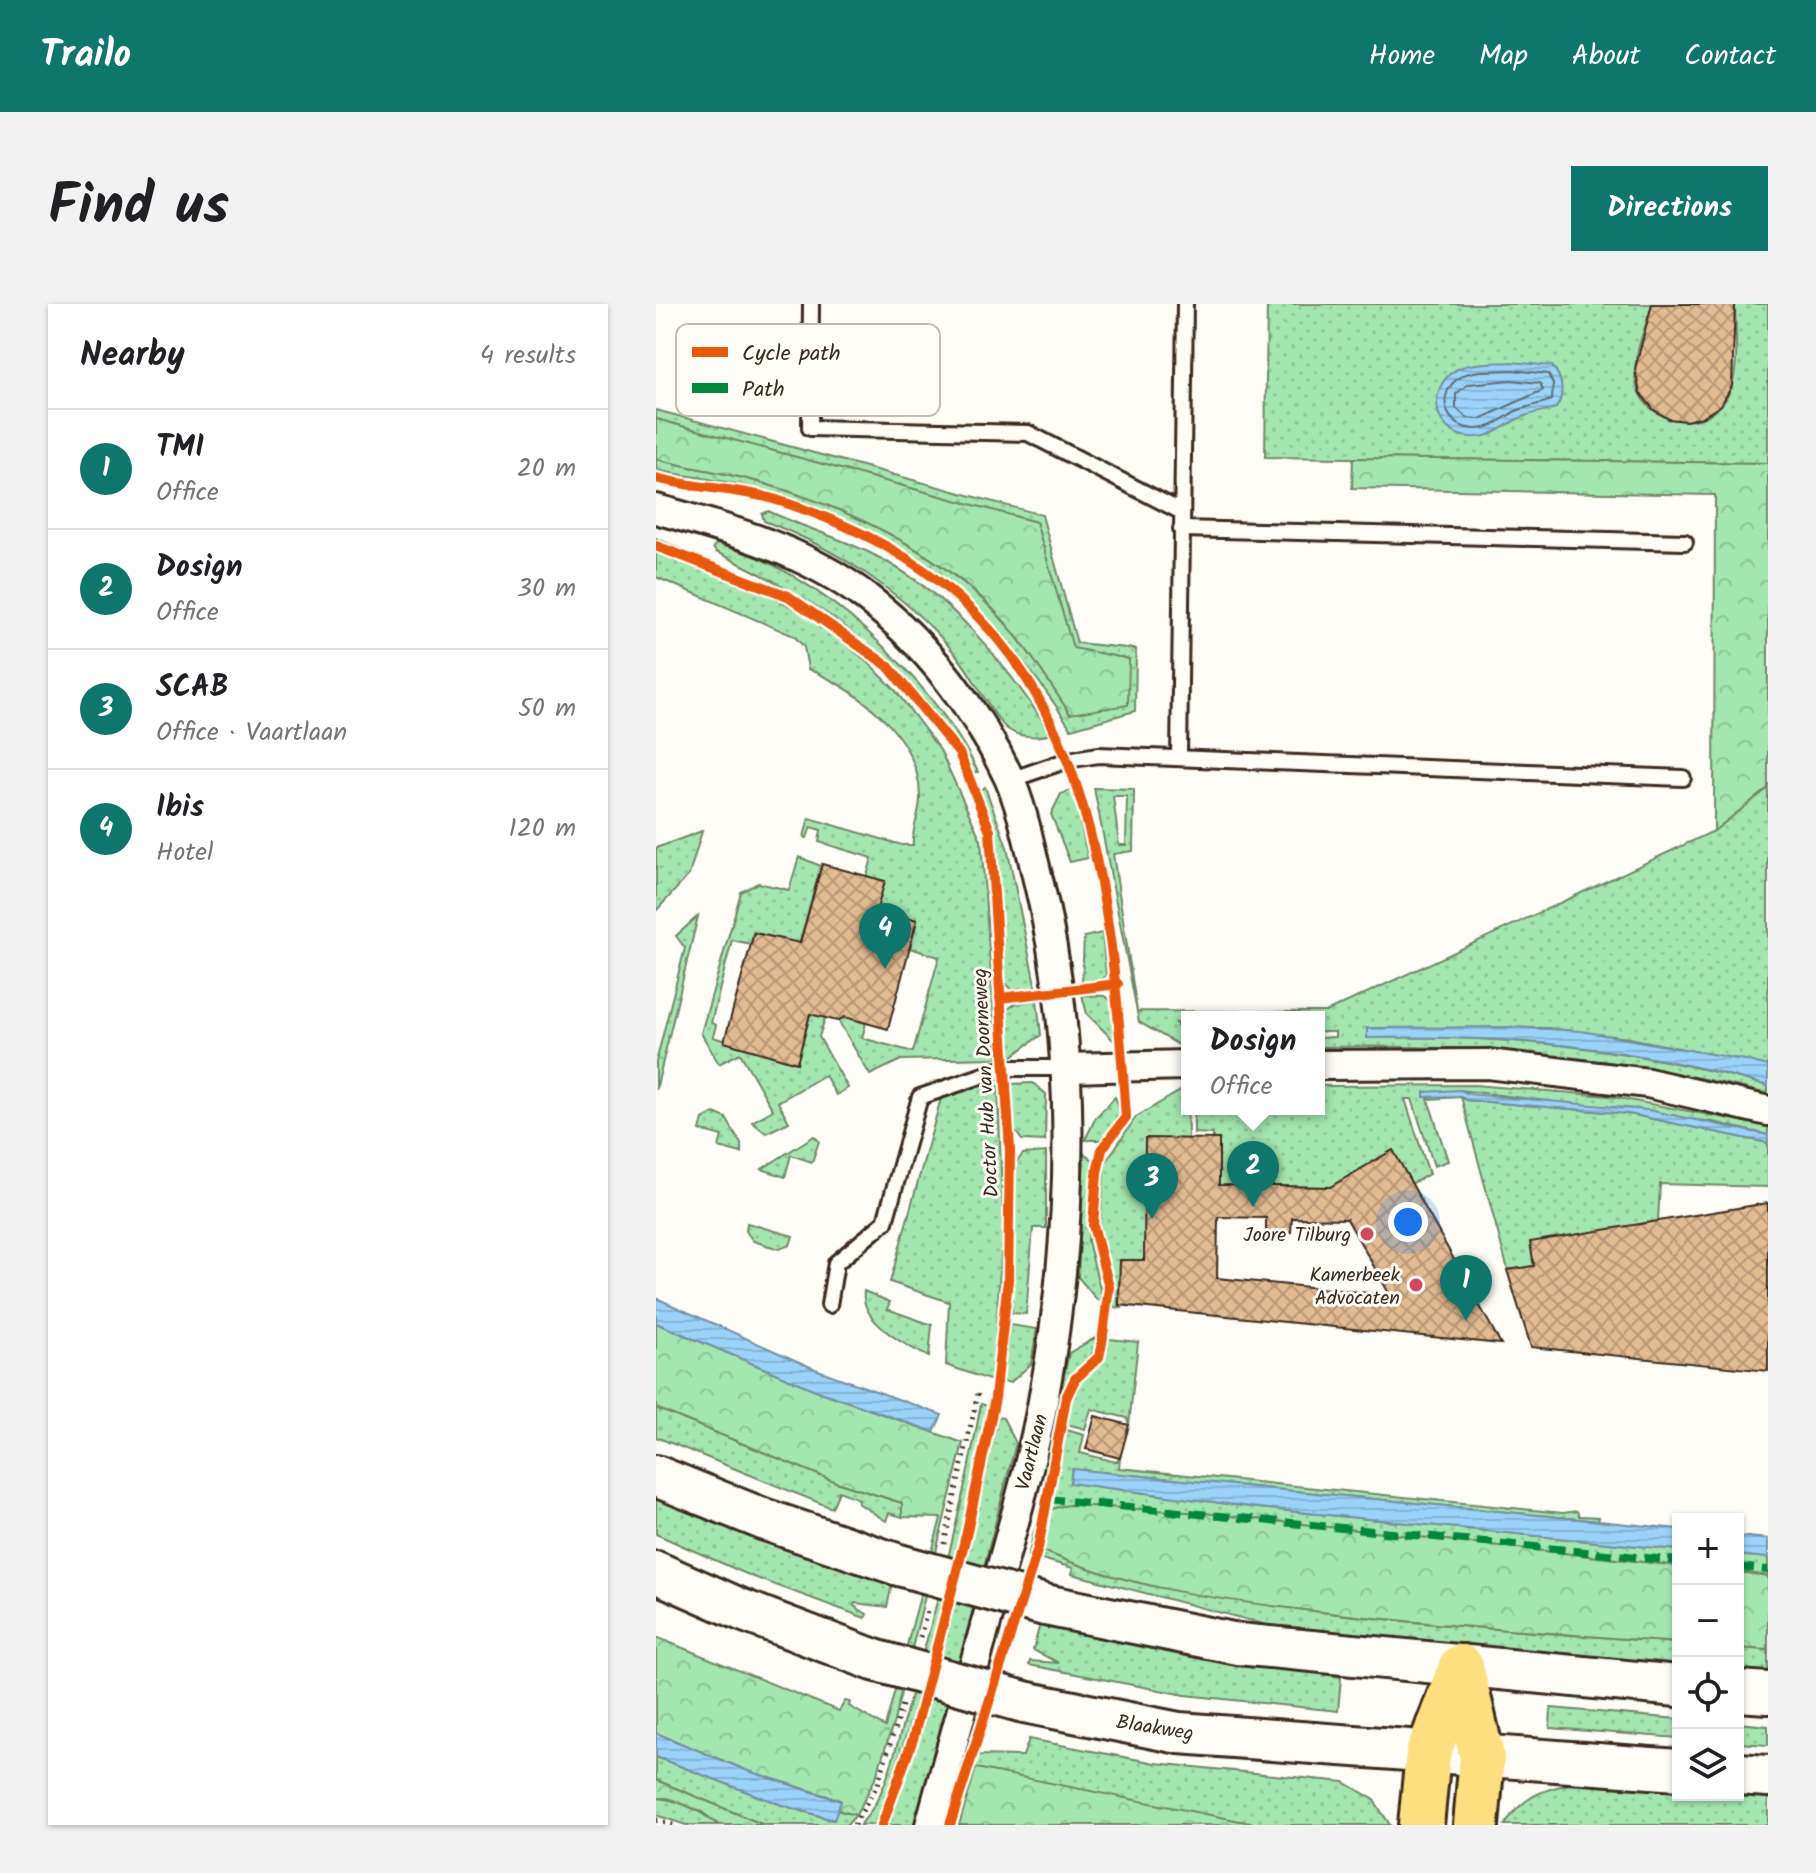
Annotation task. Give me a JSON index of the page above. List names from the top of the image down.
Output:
{
  "streets": {
    "main road": ["Blaakweg"],
    "street": ["Vaartlaan"],
    "cycle path": ["Doctor Hub van Doorneweg"]
  },
  "places": ["Joore Tilburg", "Kamerbeek Advocaten"],
  "legend": ["Cycle path", "Path"],
  "page": {
    "header": "Trailo",
    "nav": [
      "Home",
      "Map",
      "About",
      "Contact"
    ],
    "title": "Find us",
    "buttons": "Directions",
    "heading": ["Nearby", "4 results"],
    "list": [
      {
        "mark": "1",
        "name": "TMI",
        "note": "Office",
        "value": "20 m"
      },
      {
        "mark": "2",
        "name": "Dosign",
        "note": "Office",
        "value": "30 m"
      },
      {
        "mark": "3",
        "name": "SCAB",
        "note": "Office · Vaartlaan",
        "value": "50 m"
      },
      {
        "mark": "4",
        "name": "Ibis",
        "note": "Hotel",
        "value": "120 m"
      }
    ],
    "pins": [
      "4",
      "2",
      "3",
      "1"
    ],
    "popup": ["Dosign", "Office"],
    "map_buttons": ["+", "−"]
  }
}
